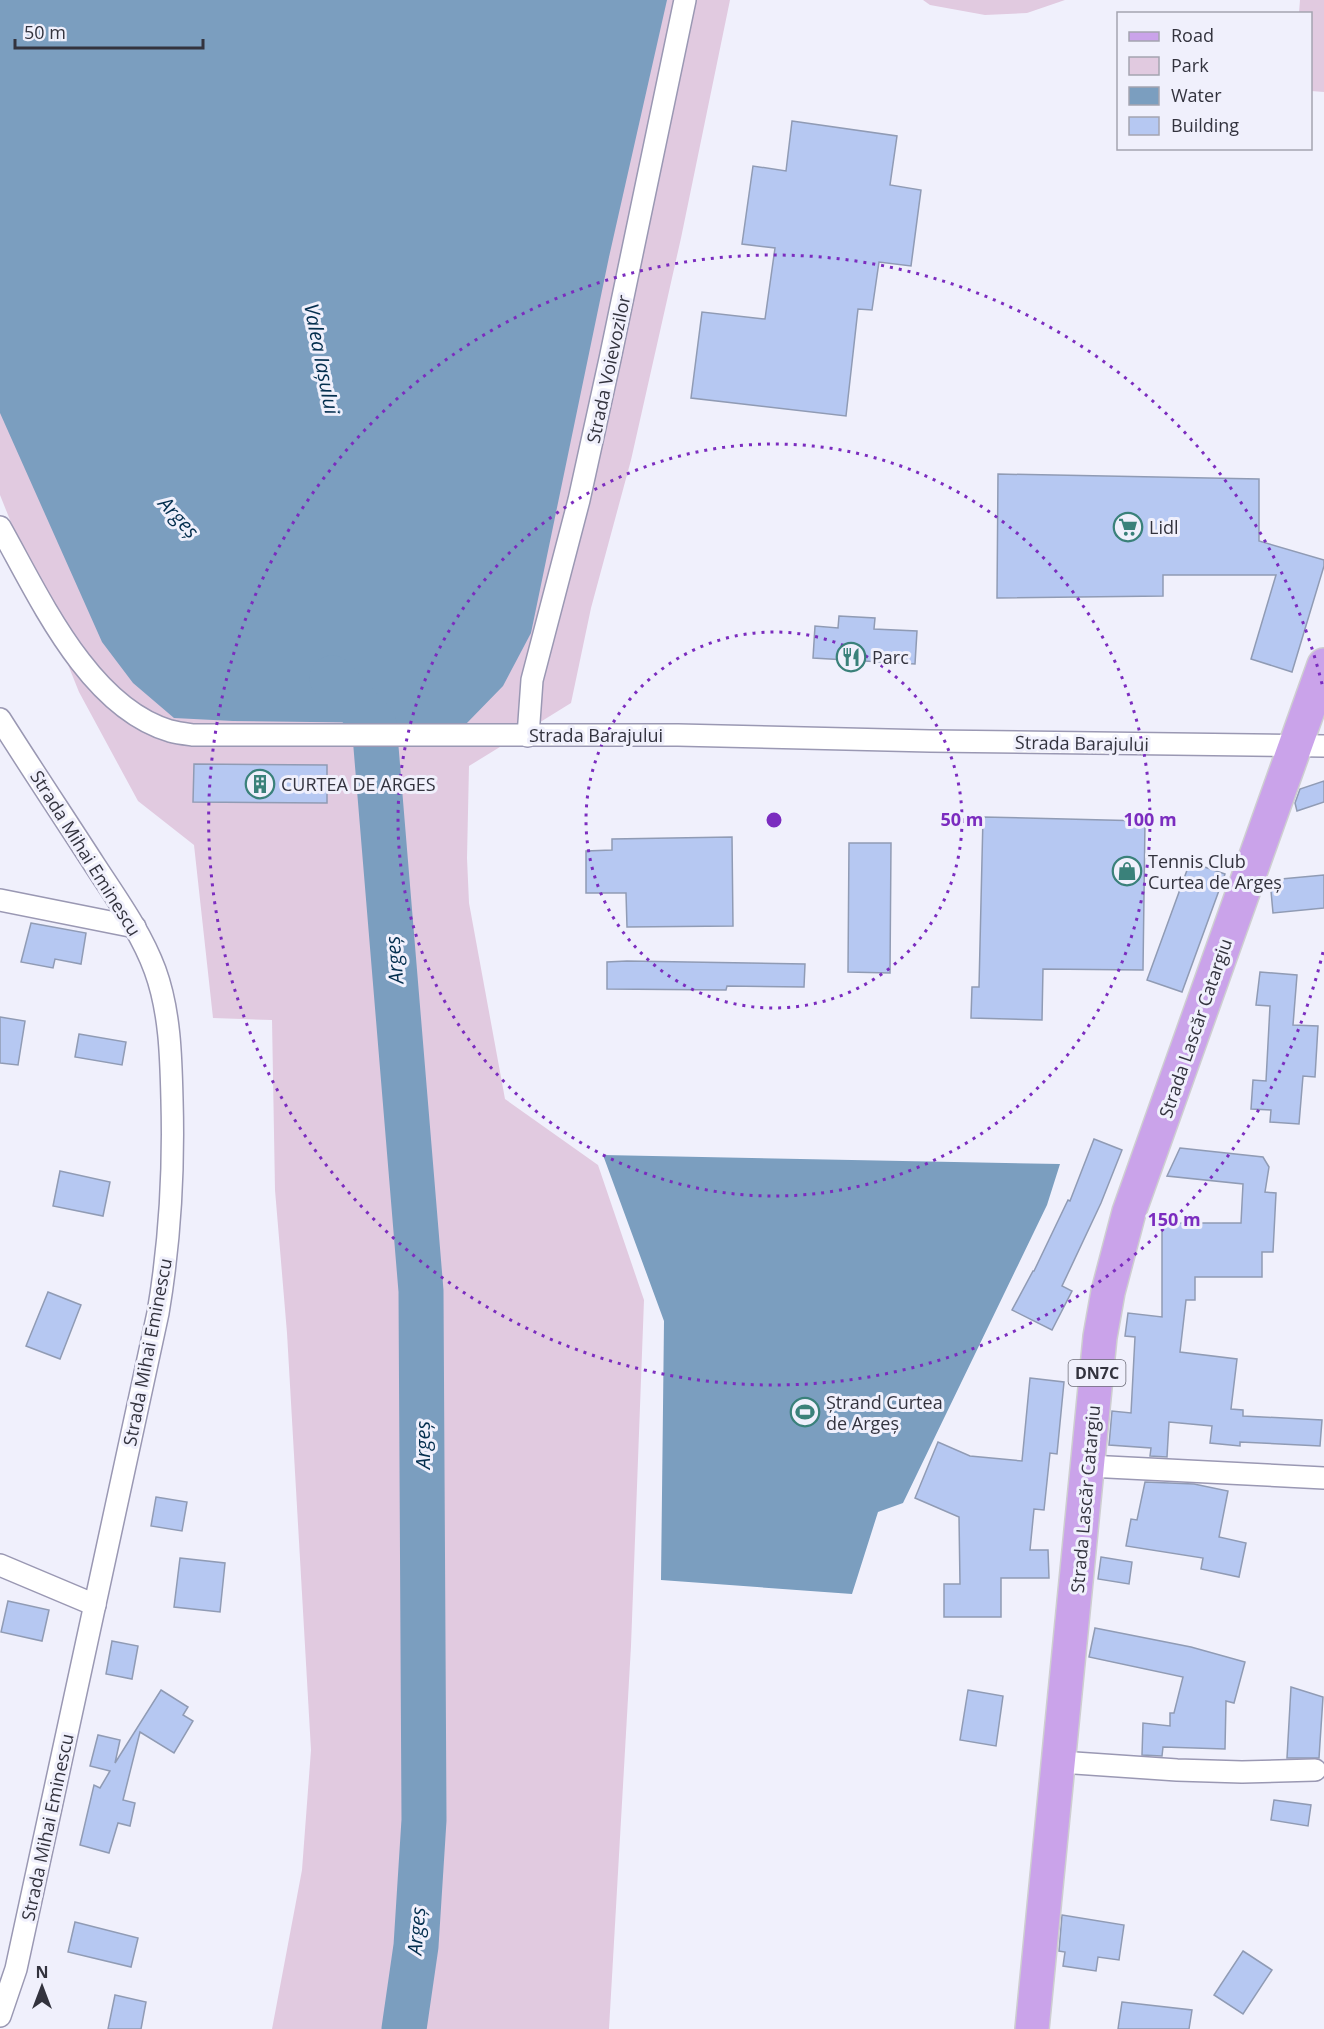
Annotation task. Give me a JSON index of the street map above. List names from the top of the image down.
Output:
{
  "streets": {
    "main road": ["Strada Lascăr Catargiu", "DN7C"],
    "street": ["Strada Voievozilor", "Strada Barajului", "Strada Mihai Eminescu"]
  },
  "crossings": [
    ["Strada Voievozilor", "Strada Barajului"],
    ["Strada Barajului", "Strada Lascăr Catargiu"],
    ["Strada Barajului", "DN7C"],
    ["Strada Lascăr Catargiu", "DN7C"]
  ],
  "water": ["Valea Iașului", "Argeș"],
  "places": {
    "supermarket": ["Lidl"],
    "restaurant": ["Parc"],
    "building": ["CURTEA DE ARGES"],
    "shop": ["Tennis Club Curtea de Argeș"],
    "sports": ["Ștrand Curtea de Argeș"]
  },
  "legend": [
    "Road",
    "Park",
    "Water",
    "Building"
  ],
  "scale_bar": "50 m",
  "north": "top",
  "rings": ["50 m", "100 m", "150 m"]
}
